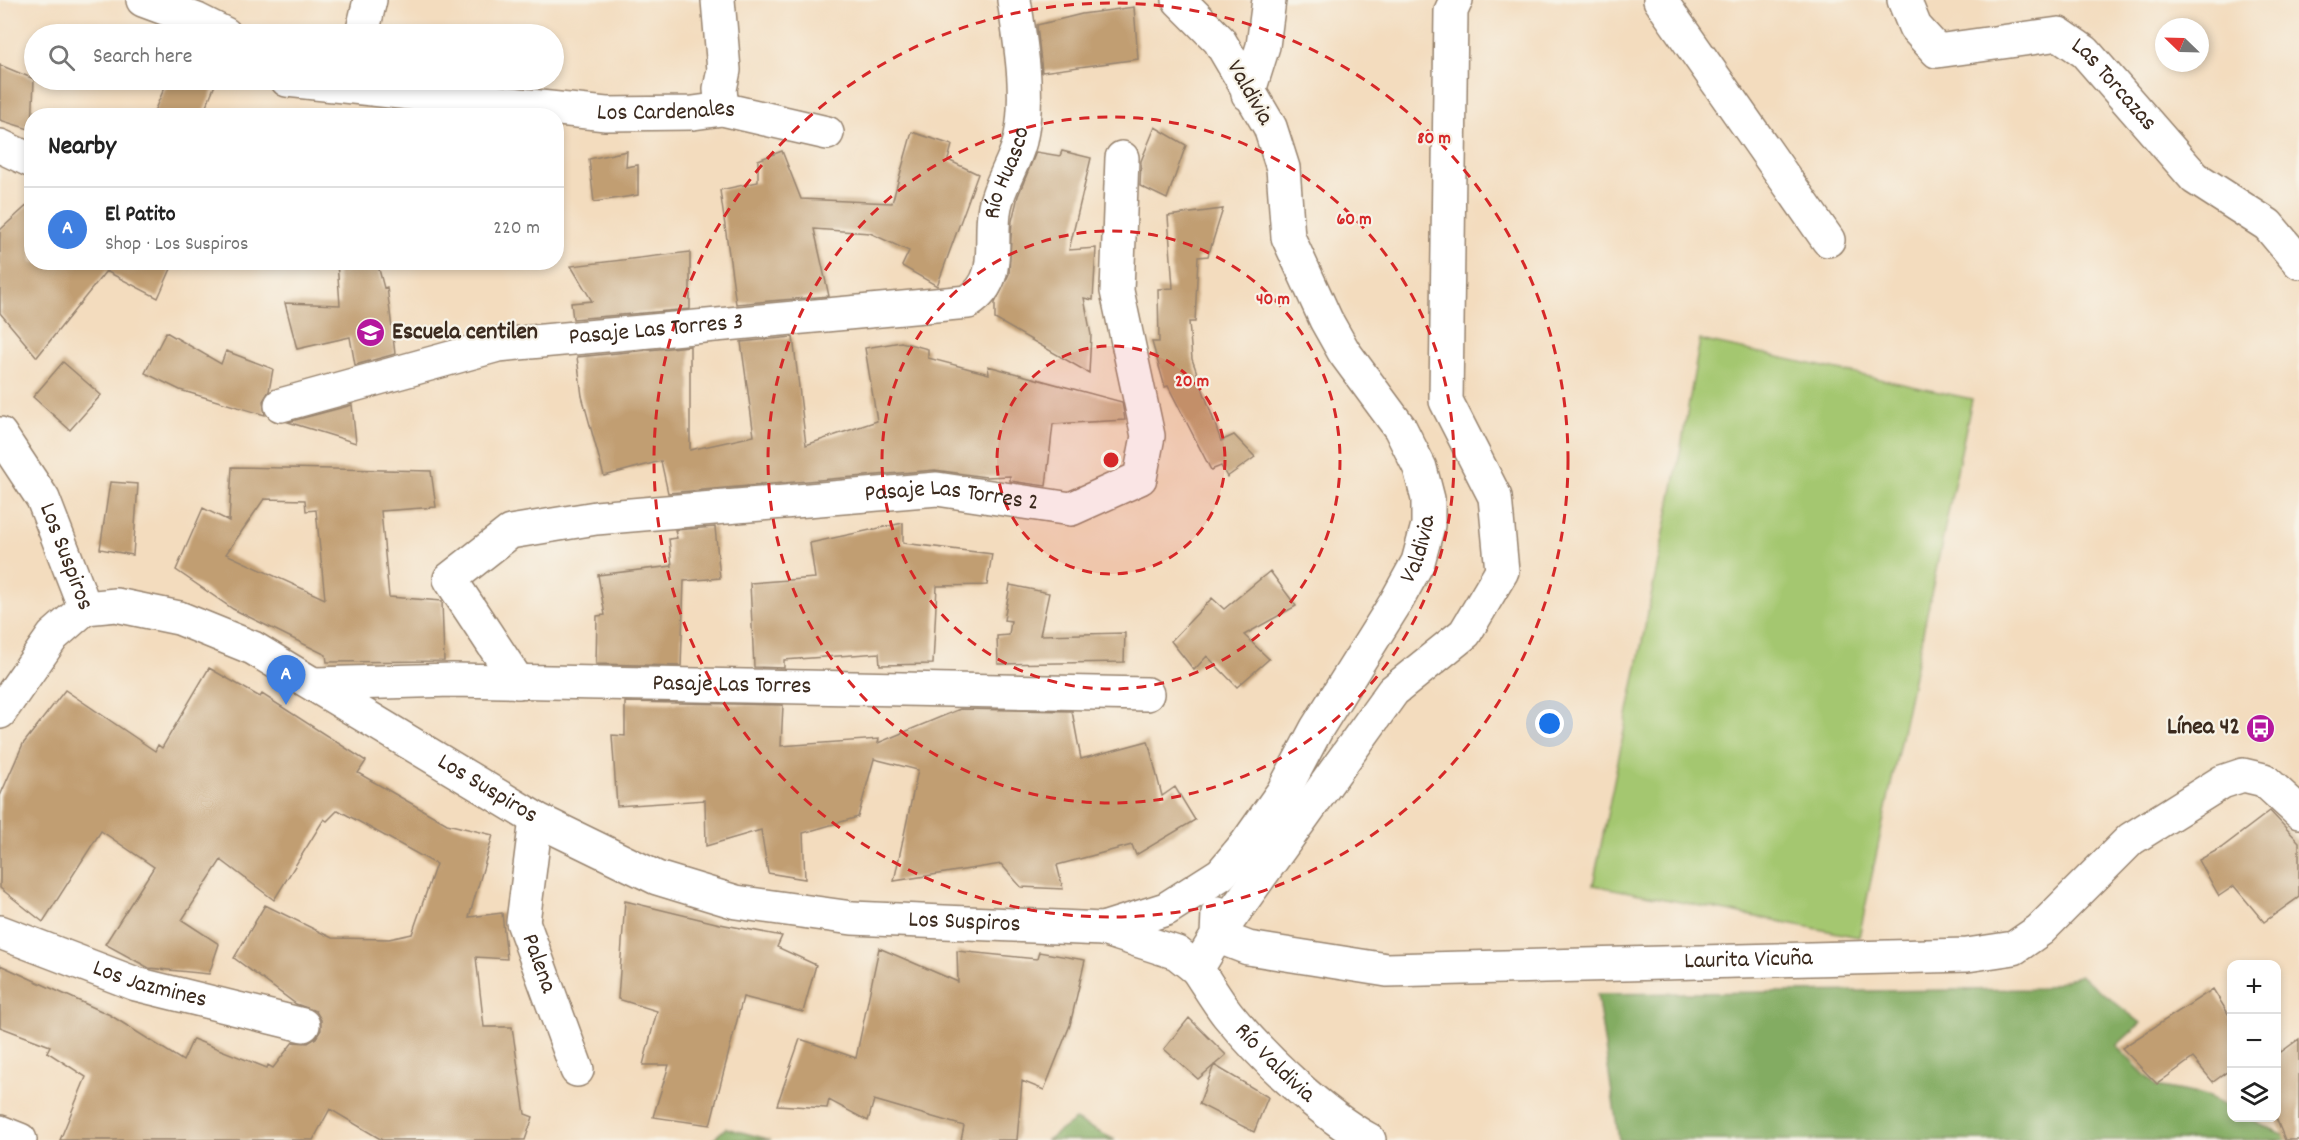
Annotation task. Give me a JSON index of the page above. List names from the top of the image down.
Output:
{
  "streets": {
    "street": [
      "Las Torcazas",
      "Valdivia",
      "Los Cardenales",
      "Río Huasco",
      "Pasaje Las Torres 3",
      "Pasaje Las Torres 2",
      "Los Suspiros",
      "Pasaje Las Torres",
      "Laurita Vicuña",
      "Palena",
      "Los Jazmines",
      "Río Valdivia"
    ]
  },
  "crossings": [
    ["Valdivia", "Los Suspiros"],
    ["Valdivia", "Río Valdivia"],
    ["Río Huasco", "Pasaje Las Torres 3"],
    ["Pasaje Las Torres 2", "Pasaje Las Torres"],
    ["Los Suspiros", "Pasaje Las Torres"],
    ["Los Suspiros", "Palena"],
    ["Los Suspiros", "Río Valdivia"]
  ],
  "places": {
    "school or university": ["Escuela centilen"],
    "bus stop": ["Línea 42"]
  },
  "north": "top left",
  "page": {
    "search": "Search here",
    "heading": "Nearby",
    "list": [
      {
        "mark": "A",
        "name": "El Patito",
        "note": "Shop · Los Suspiros",
        "value": "220 m"
      }
    ],
    "pins": "A",
    "map_buttons": ["+", "−"]
  },
  "rings": [
    "80 m",
    "60 m",
    "40 m",
    "20 m"
  ]
}
